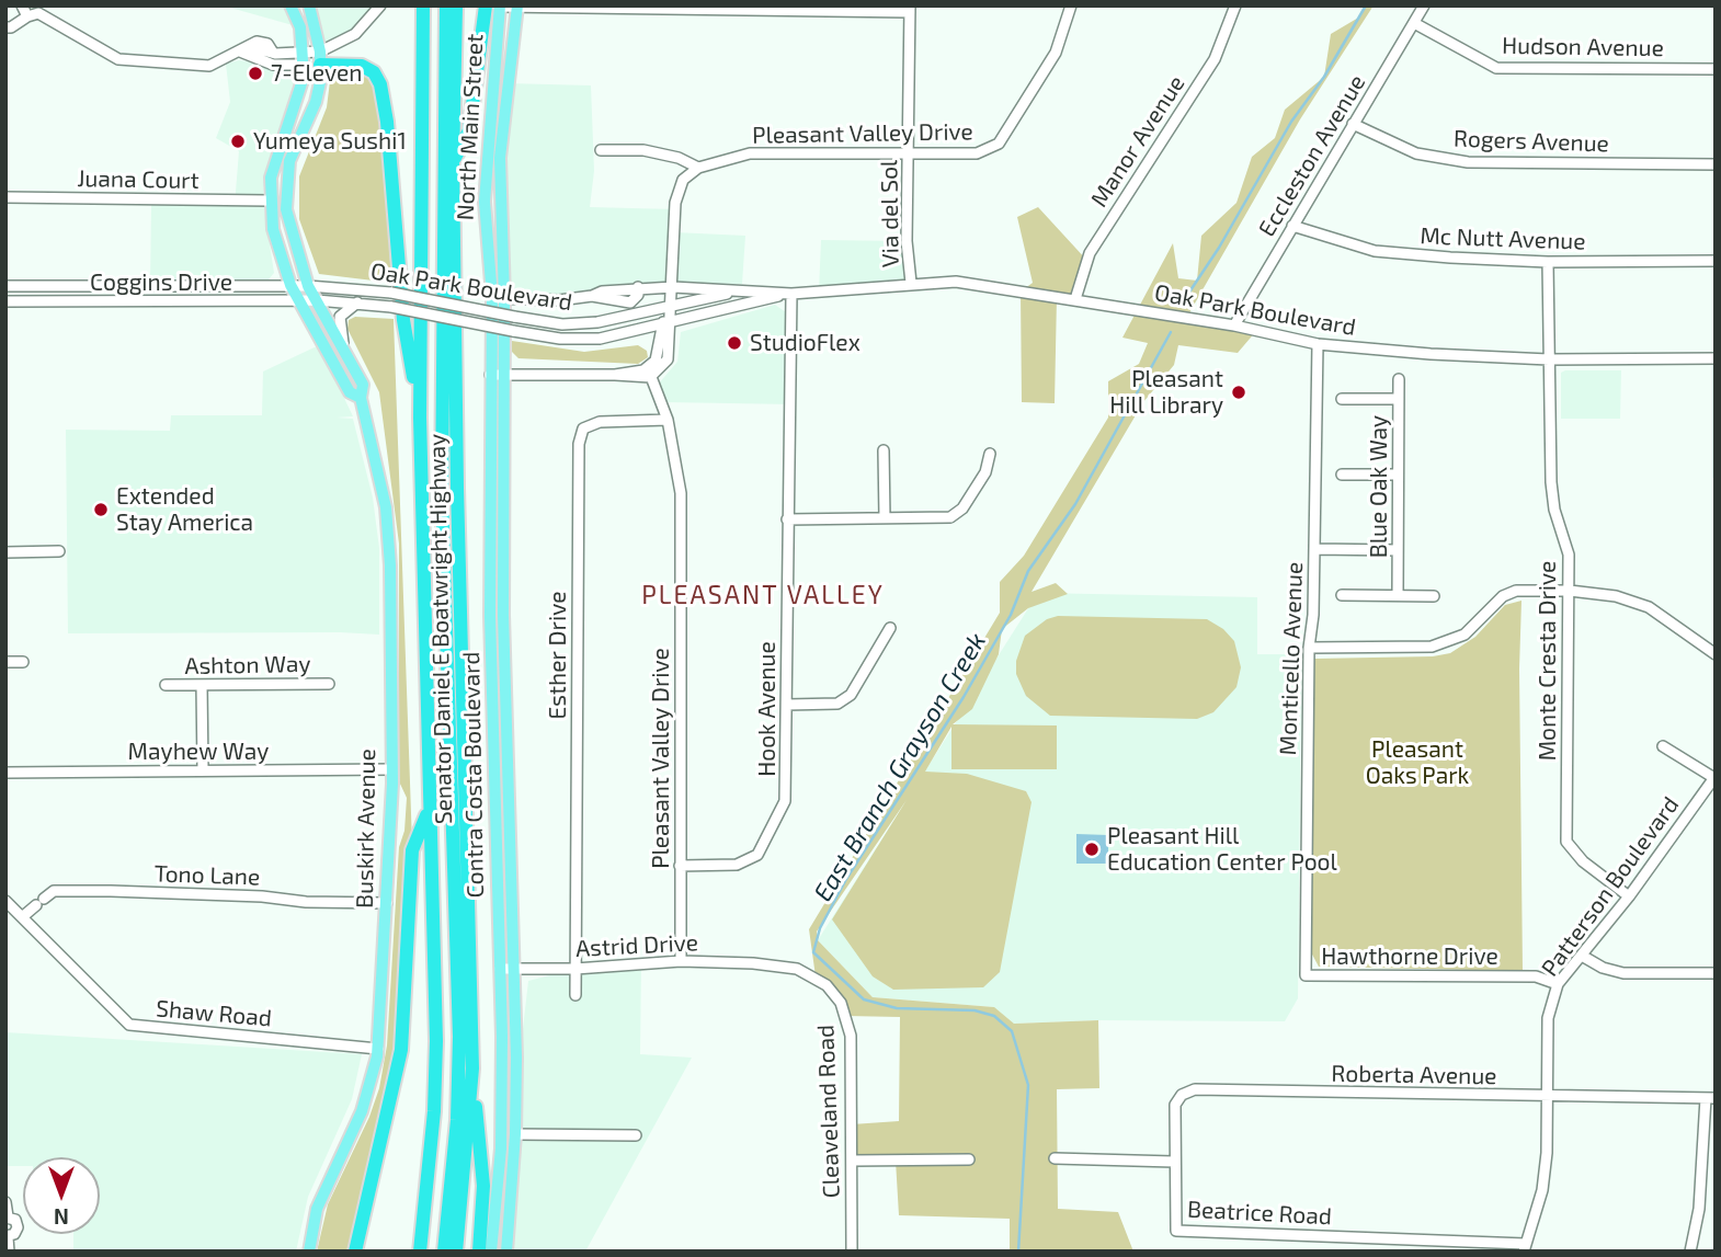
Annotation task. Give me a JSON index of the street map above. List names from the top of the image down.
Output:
{
  "streets": {
    "highway": ["Senator Daniel E Boatwright Highway"],
    "main road": ["North Main Street", "Contra Costa Boulevard", "Buskirk Avenue"],
    "street": [
      "Hudson Avenue",
      "Pleasant Valley Drive",
      "Manor Avenue",
      "Rogers Avenue",
      "Eccleston Avenue",
      "Juana Court",
      "Via del Sol",
      "Mc Nutt Avenue",
      "Coggins Drive",
      "Oak Park Boulevard",
      "Blue Oak Way",
      "Esther Drive",
      "Monticello Avenue",
      "Monte Cresta Drive",
      "Ashton Way",
      "Hook Avenue",
      "Mayhew Way",
      "Tono Lane",
      "Patterson Boulevard",
      "Astrid Drive",
      "Hawthorne Drive",
      "Shaw Road",
      "Roberta Avenue",
      "Cleaveland Road",
      "Beatrice Road"
    ]
  },
  "crossings": [
    ["Hudson Avenue", "Eccleston Avenue"],
    ["North Main Street", "Oak Park Boulevard"],
    ["North Main Street", "Contra Costa Boulevard"],
    ["Pleasant Valley Drive", "Via del Sol"],
    ["Pleasant Valley Drive", "Esther Drive"],
    ["Pleasant Valley Drive", "Hook Avenue"],
    ["Pleasant Valley Drive", "Astrid Drive"],
    ["Manor Avenue", "Oak Park Boulevard"],
    ["Rogers Avenue", "Eccleston Avenue"],
    ["Eccleston Avenue", "Mc Nutt Avenue"],
    ["Eccleston Avenue", "Oak Park Boulevard"],
    ["Juana Court", "Buskirk Avenue"],
    ["Via del Sol", "Oak Park Boulevard"],
    ["Mc Nutt Avenue", "Monte Cresta Drive"],
    ["Coggins Drive", "Oak Park Boulevard"],
    ["Coggins Drive", "Buskirk Avenue"],
    ["Oak Park Boulevard", "Monticello Avenue"],
    ["Oak Park Boulevard", "Monte Cresta Drive"],
    ["Oak Park Boulevard", "Hook Avenue"],
    ["Oak Park Boulevard", "Contra Costa Boulevard"],
    ["Oak Park Boulevard", "Buskirk Avenue"],
    ["Esther Drive", "Astrid Drive"],
    ["Monticello Avenue", "Hawthorne Drive"],
    ["Monte Cresta Drive", "Patterson Boulevard"],
    ["Mayhew Way", "Buskirk Avenue"],
    ["Contra Costa Boulevard", "Astrid Drive"],
    ["Buskirk Avenue", "Tono Lane"],
    ["Buskirk Avenue", "Shaw Road"],
    ["Tono Lane", "Shaw Road"],
    ["Patterson Boulevard", "Hawthorne Drive"],
    ["Patterson Boulevard", "Roberta Avenue"],
    ["Patterson Boulevard", "Beatrice Road"],
    ["Astrid Drive", "Cleaveland Road"],
    ["Roberta Avenue", "Beatrice Road"]
  ],
  "districts": ["PLEASANT VALLEY"],
  "water": ["East Branch Grayson Creek"],
  "parks": ["Pleasant Oaks Park"],
  "places": [
    "7-Eleven",
    "Yumeya Sushi1",
    "StudioFlex",
    "Pleasant Hill Library",
    "Extended Stay America",
    "Pleasant Hill Education Center Pool"
  ],
  "north": "bottom"
}
